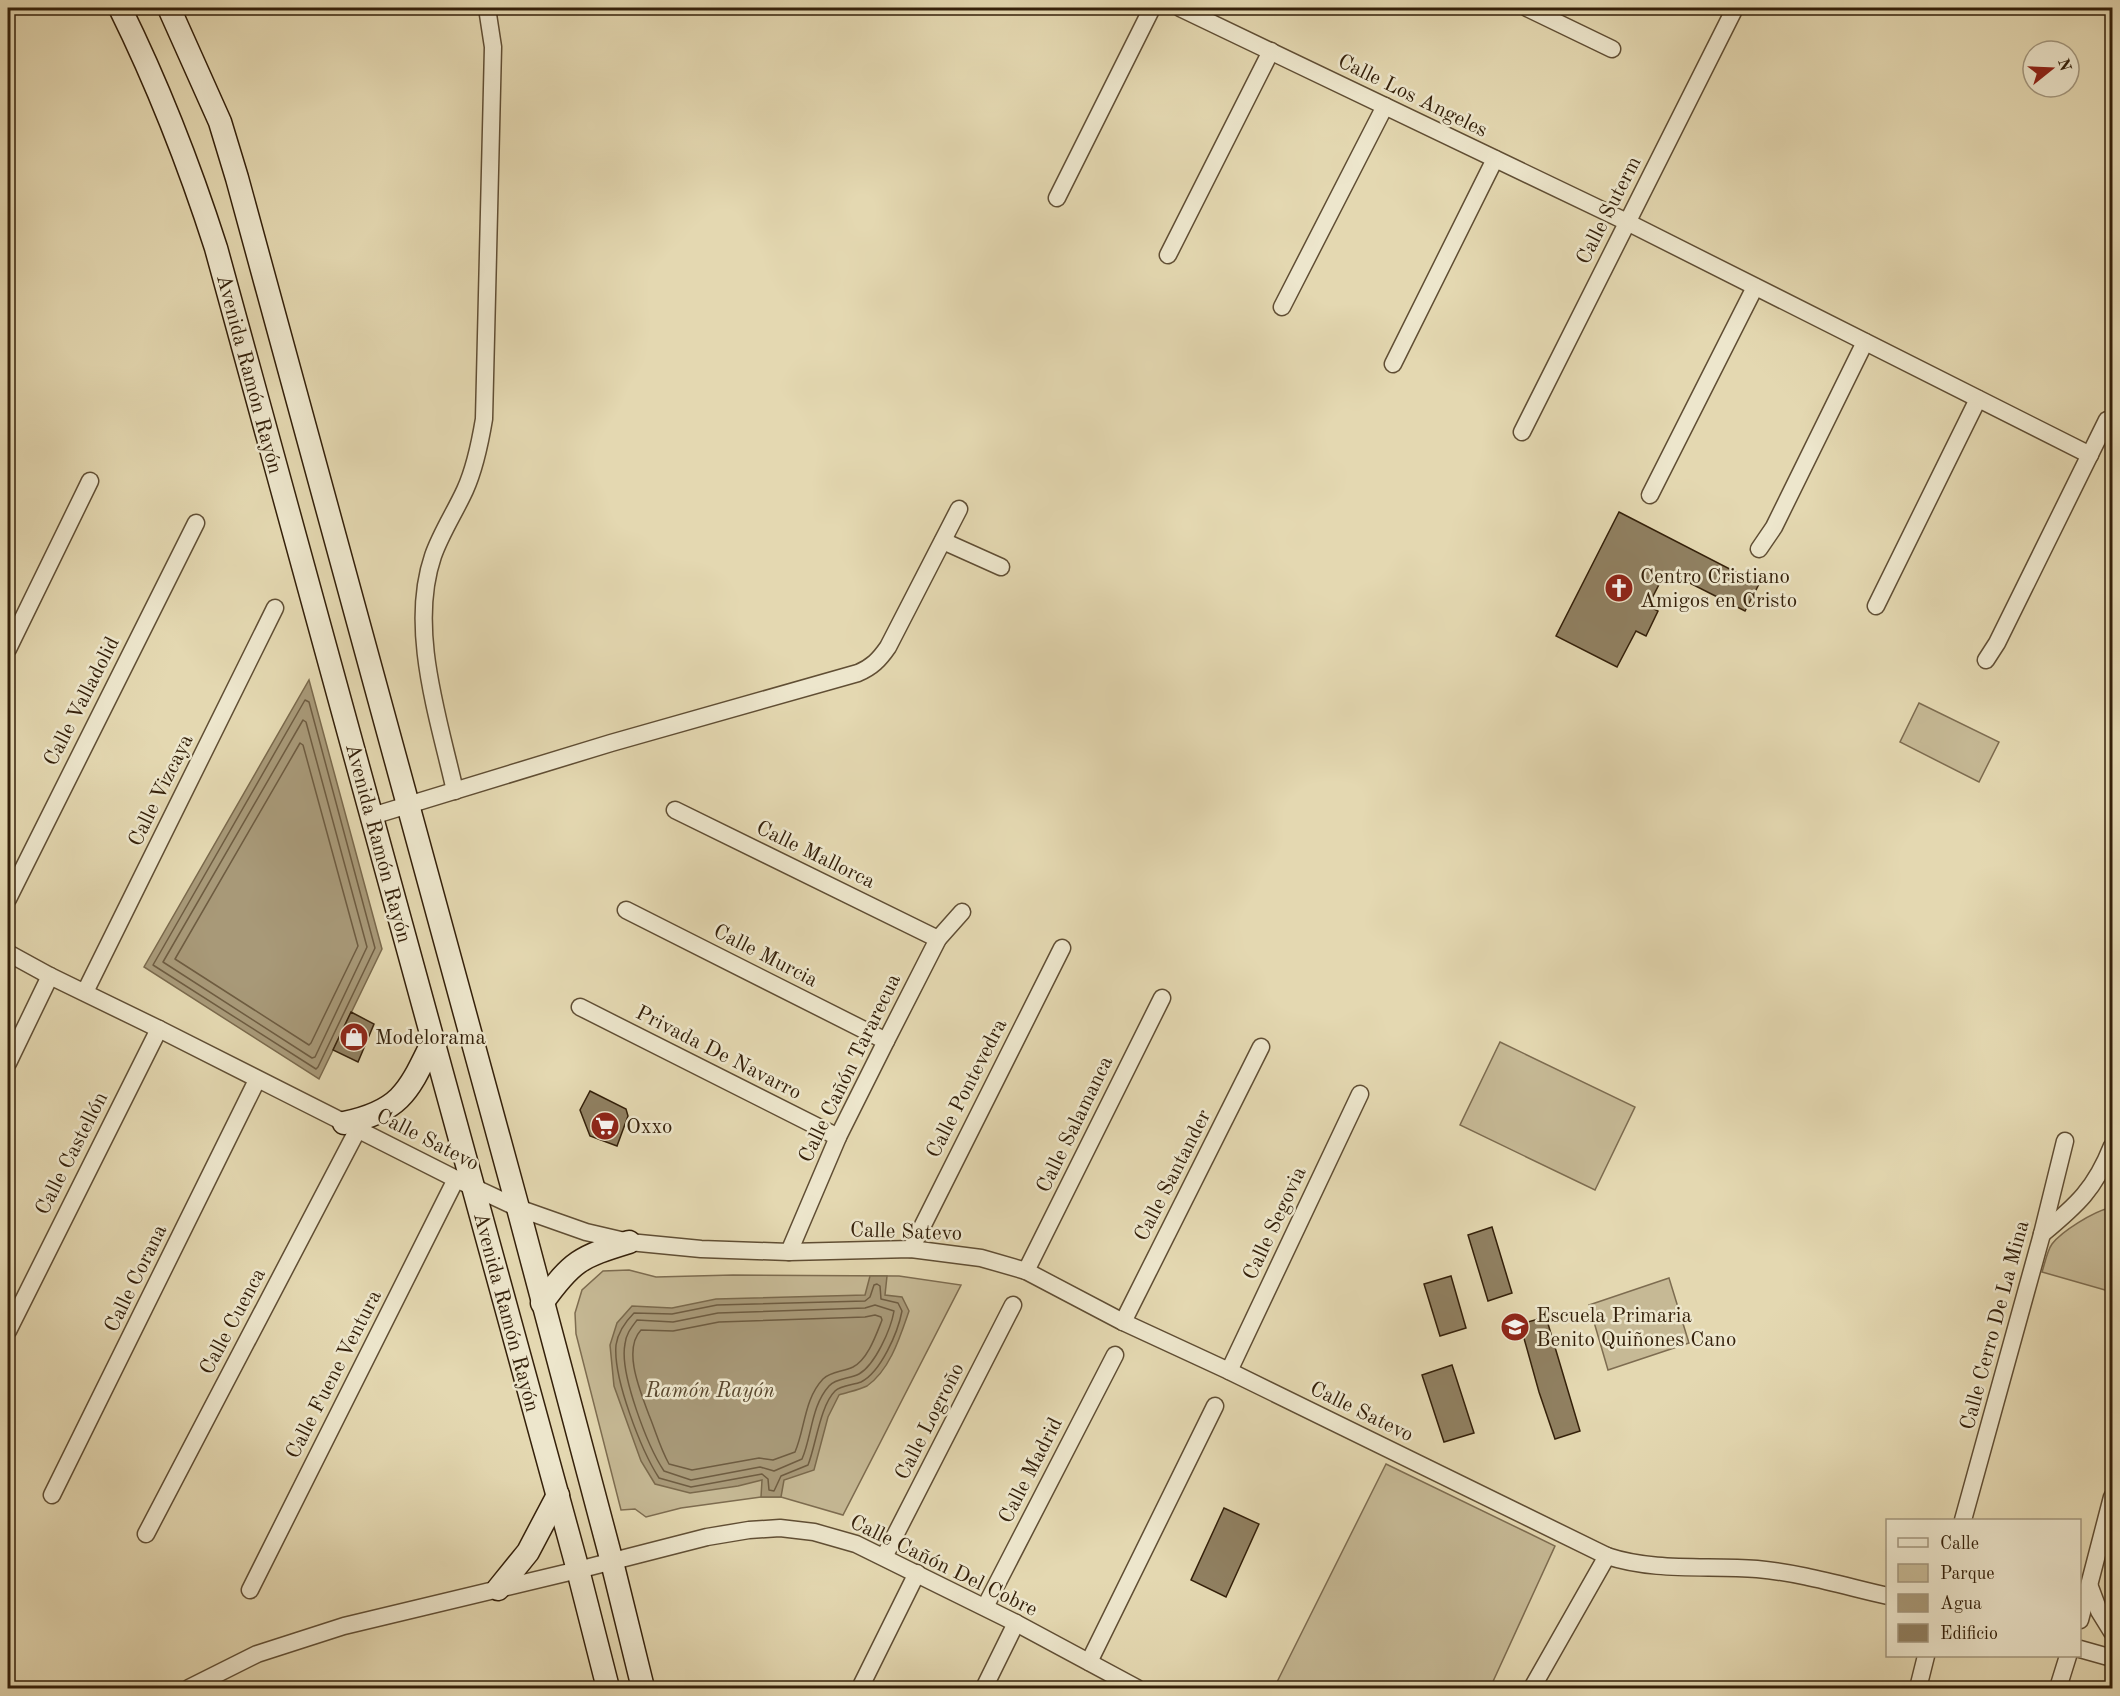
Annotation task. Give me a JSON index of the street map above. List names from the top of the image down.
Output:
{
  "streets": {
    "main road": ["Avenida Ramón Rayón"],
    "street": [
      "Calle Los Angeles",
      "Calle Suterm",
      "Calle Valladolid",
      "Calle Vizcaya",
      "Calle Mallorca",
      "Calle Murcia",
      "Privada De Navarro",
      "Calle Cañón Tararecua",
      "Calle Pontevedra",
      "Calle Salamanca",
      "Calle Satevo",
      "Calle Castellón",
      "Calle Santander",
      "Calle Segovia",
      "Calle Corana",
      "Calle Cuenca",
      "Calle Cerro De La Mina",
      "Calle Fuene Ventura",
      "Calle Logroño",
      "Calle Madrid",
      "Calle Cañón Del Cobre"
    ]
  },
  "crossings": [
    ["Calle Los Angeles", "Calle Suterm"],
    ["Avenida Ramón Rayón", "Calle Satevo"],
    ["Avenida Ramón Rayón", "Calle Fuene Ventura"],
    ["Avenida Ramón Rayón", "Calle Cañón Del Cobre"],
    ["Calle Vizcaya", "Calle Satevo"],
    ["Calle Mallorca", "Calle Cañón Tararecua"],
    ["Calle Murcia", "Calle Cañón Tararecua"],
    ["Privada De Navarro", "Calle Cañón Tararecua"],
    ["Calle Cañón Tararecua", "Calle Satevo"],
    ["Calle Pontevedra", "Calle Satevo"],
    ["Calle Salamanca", "Calle Satevo"],
    ["Calle Satevo", "Calle Castellón"],
    ["Calle Satevo", "Calle Santander"],
    ["Calle Satevo", "Calle Segovia"],
    ["Calle Satevo", "Calle Corana"],
    ["Calle Satevo", "Calle Cuenca"],
    ["Calle Satevo", "Calle Fuene Ventura"],
    ["Calle Logroño", "Calle Cañón Del Cobre"],
    ["Calle Madrid", "Calle Cañón Del Cobre"]
  ],
  "parks": ["Ramón Rayón"],
  "places": {
    "church": ["Centro Cristiano Amigos en Cristo"],
    "shop": ["Modelorama"],
    "supermarket": ["Oxxo"],
    "school or university": ["Escuela Primaria Benito Quiñones Cano"]
  },
  "legend": [
    "Calle",
    "Parque",
    "Agua",
    "Edificio"
  ],
  "north": "right"
}
